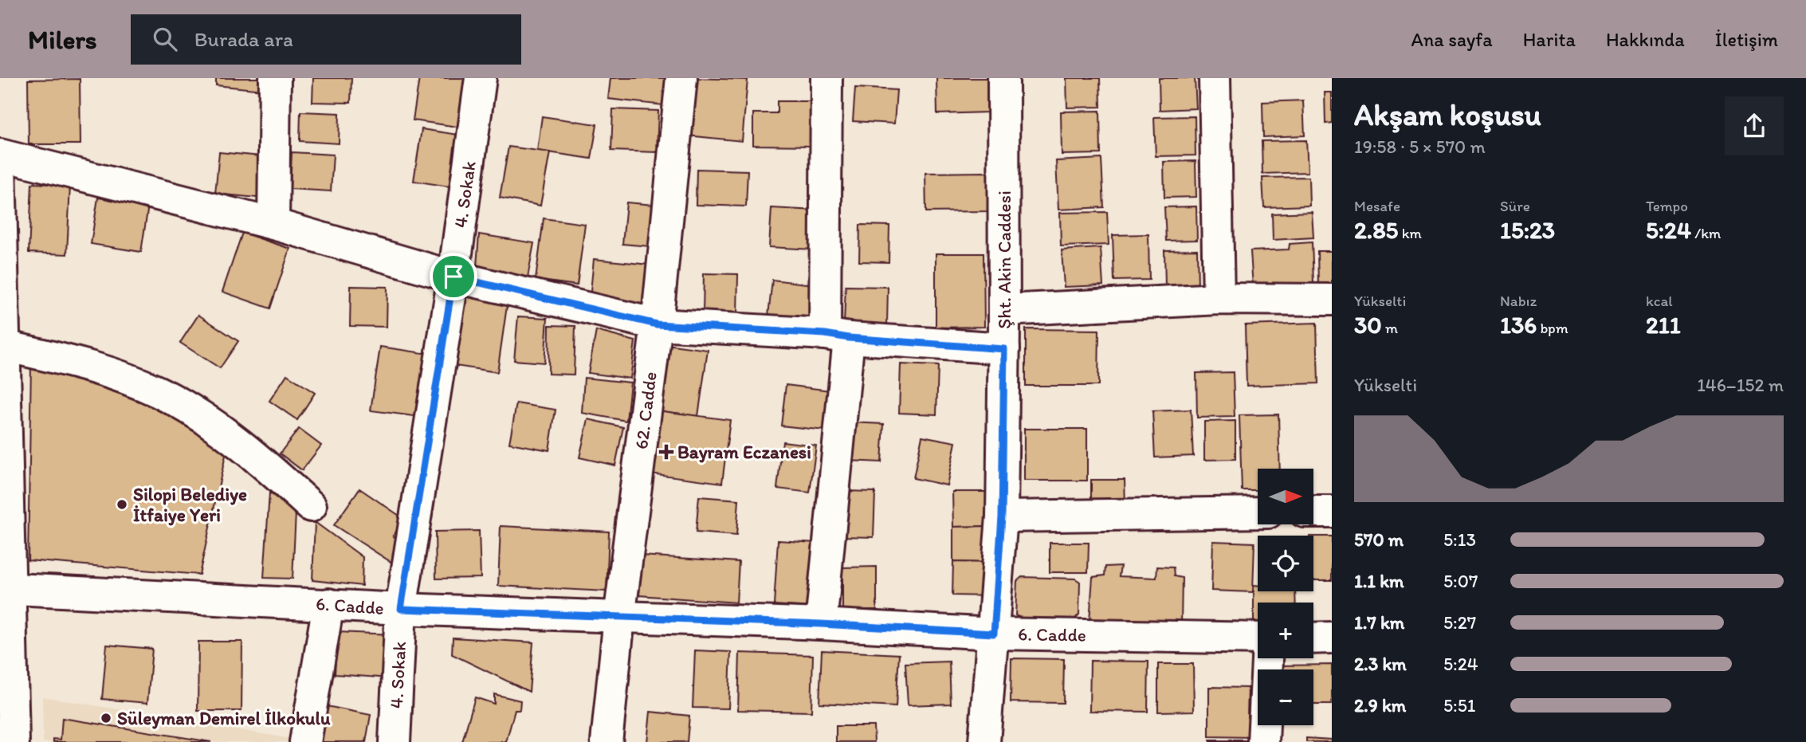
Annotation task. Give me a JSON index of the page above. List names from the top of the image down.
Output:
{
  "streets": {
    "street": [
      "4. Sokak",
      "Şht. Akin Caddesi",
      "62. Cadde",
      "6. Cadde"
    ]
  },
  "crossings": [
    ["4. Sokak", "6. Cadde"],
    ["Şht. Akin Caddesi", "6. Cadde"],
    ["62. Cadde", "6. Cadde"]
  ],
  "places": {
    "health": ["Bayram Eczanesi"],
    "other": ["Silopi Belediye İtfaiye Yeri", "Süleyman Demirel İlkokulu"]
  },
  "north": "right",
  "page": {
    "header": "Milers",
    "search": "Burada ara",
    "nav": [
      "Ana sayfa",
      "Harita",
      "Hakkında",
      "İletişim"
    ],
    "heading": ["Akşam koşusu", "19:58 · 5 × 570 m"],
    "stats": [
      ["Mesafe", "2.85 km"],
      ["Süre", "15:23"],
      ["Tempo", "5:24 /km"],
      ["Yükselti", "30 m"],
      ["Nabız", "136 bpm"],
      ["kcal", "211"]
    ],
    "chart": ["Yükselti", "146–152 m"],
    "map_buttons": ["+", "−"],
    "list": [
      {
        "name": "570 m",
        "note": "5:13"
      },
      {
        "name": "1.1 km",
        "note": "5:07"
      },
      {
        "name": "1.7 km",
        "note": "5:27"
      },
      {
        "name": "2.3 km",
        "note": "5:24"
      },
      {
        "name": "2.9 km",
        "note": "5:51"
      }
    ]
  }
}
